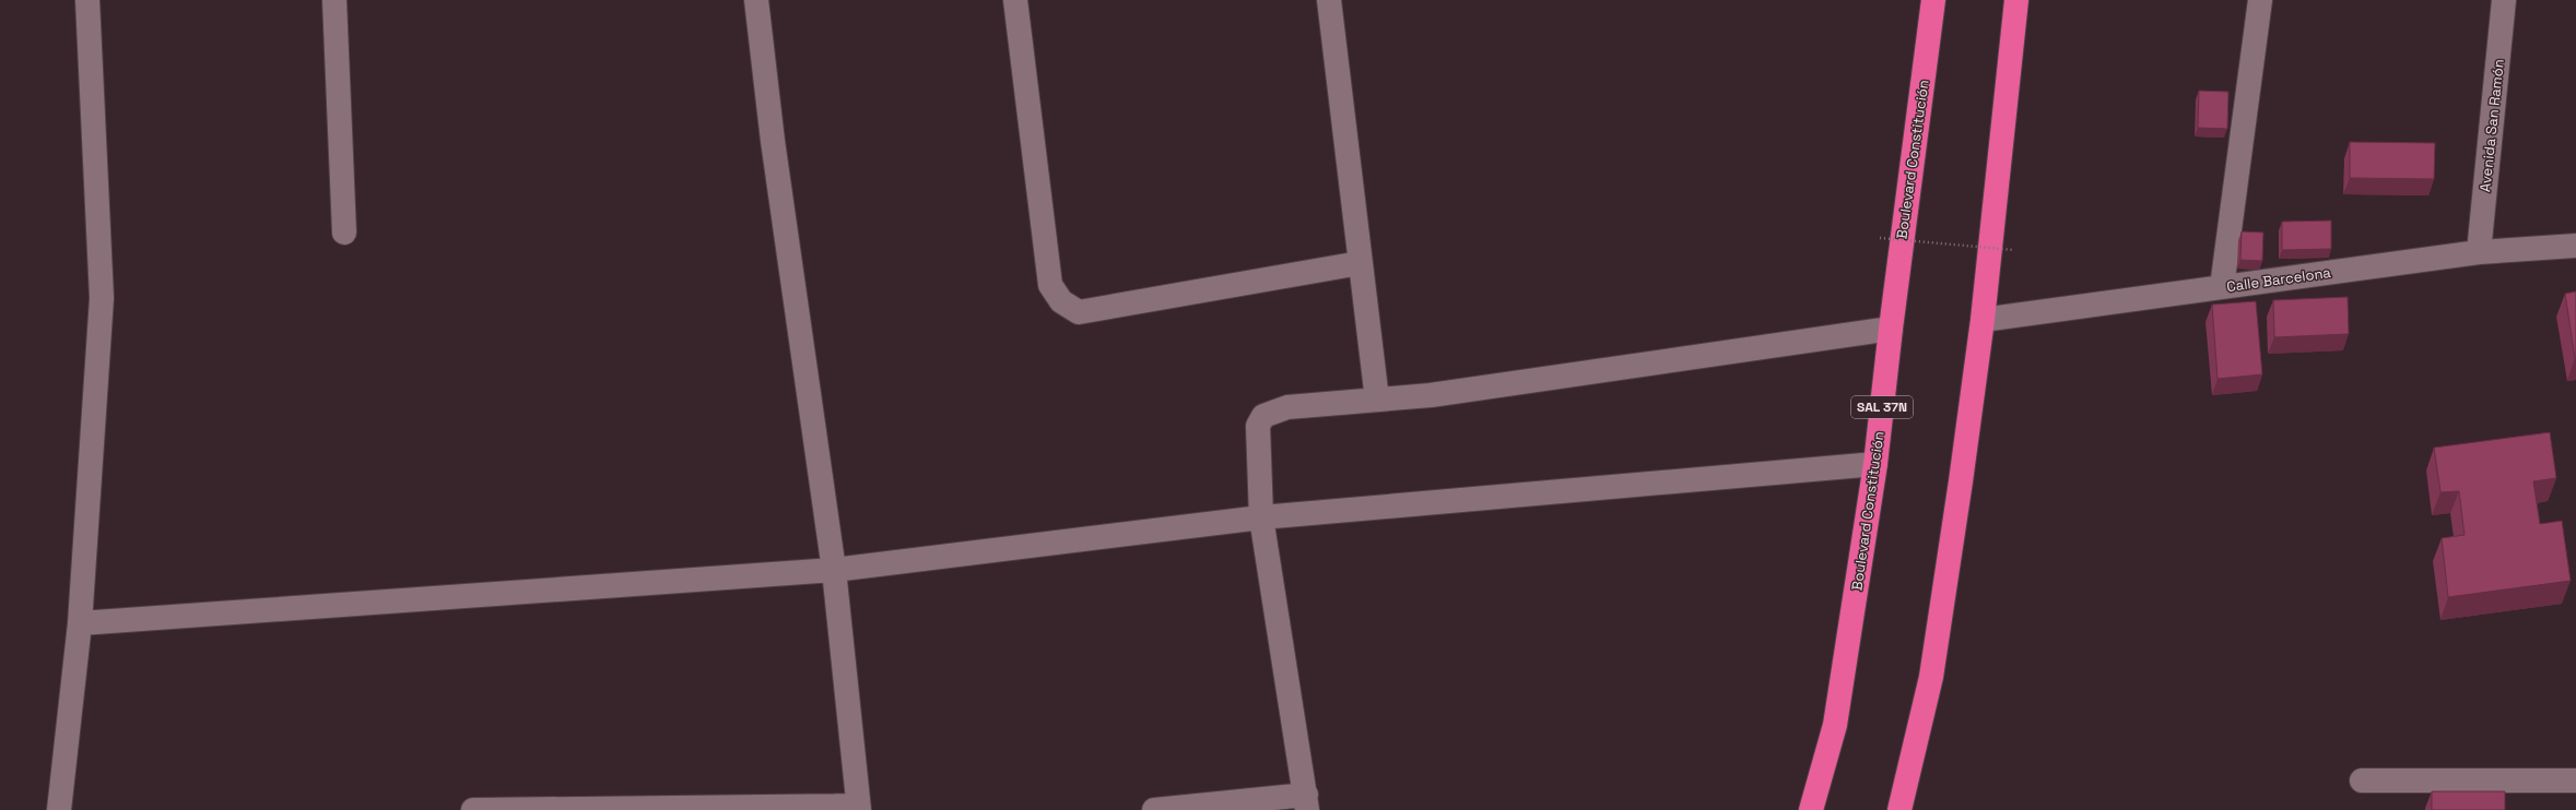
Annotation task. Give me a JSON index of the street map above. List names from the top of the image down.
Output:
{
  "streets": {
    "highway": ["Boulevard Constitución", "SAL 37N"],
    "street": ["Avenida San Ramón", "Calle Barcelona"]
  },
  "crossings": [
    ["Avenida San Ramón", "Calle Barcelona"]
  ]
}
